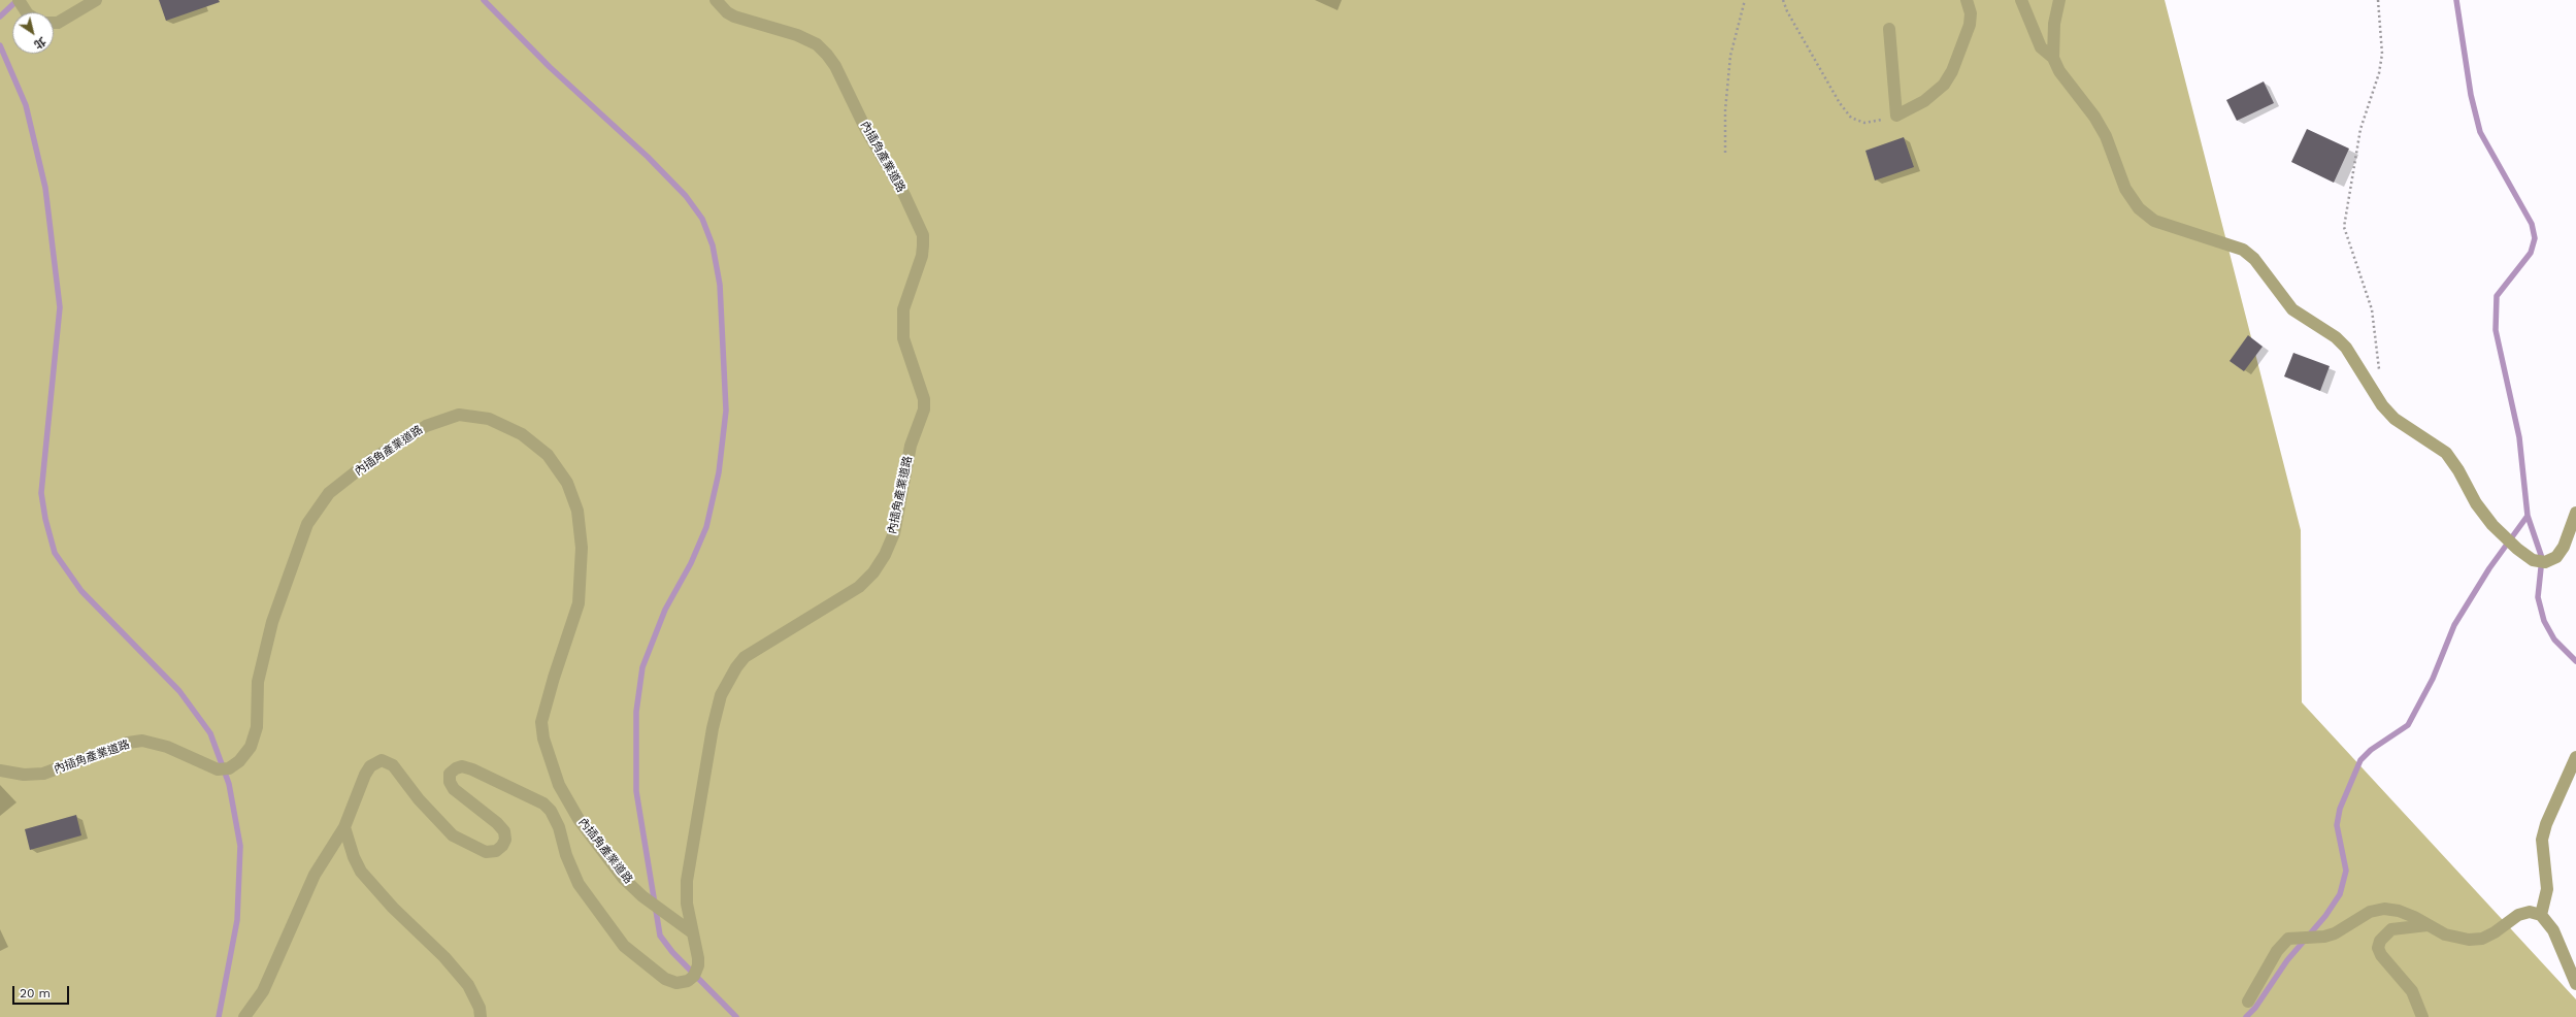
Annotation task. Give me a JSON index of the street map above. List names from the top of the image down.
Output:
{
  "streets": {
    "street": ["內插角產業道路"]
  },
  "scale_bar": "20 m",
  "north": "bottom right"
}
